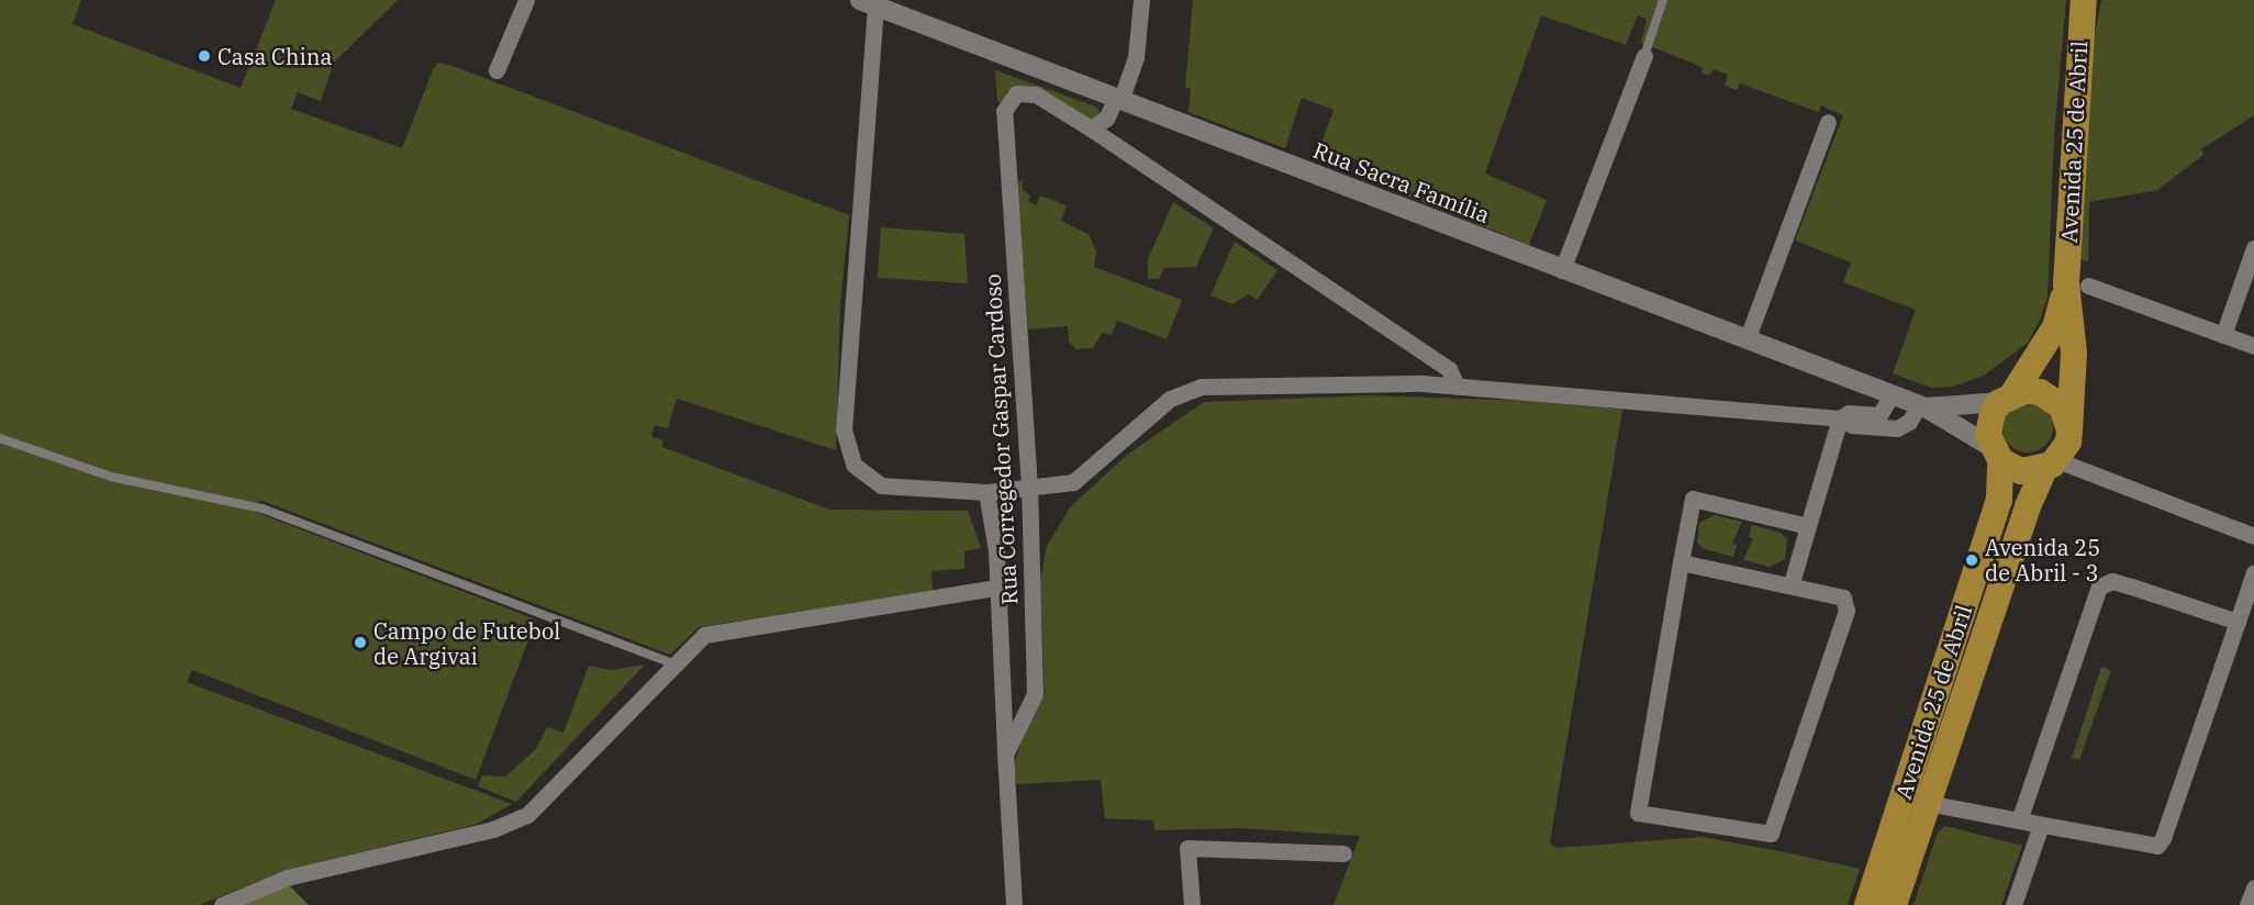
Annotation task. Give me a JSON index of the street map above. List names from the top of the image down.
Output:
{
  "streets": {
    "main road": ["Avenida 25 de Abril"],
    "street": ["Rua Sacra Família", "Rua Corregedor Gaspar Cardoso"]
  },
  "crossings": [
    ["Avenida 25 de Abril", "Rua Sacra Família"]
  ],
  "places": ["Casa China", "Avenida 25 de Abril - 3", "Campo de Futebol de Argivai"]
}
